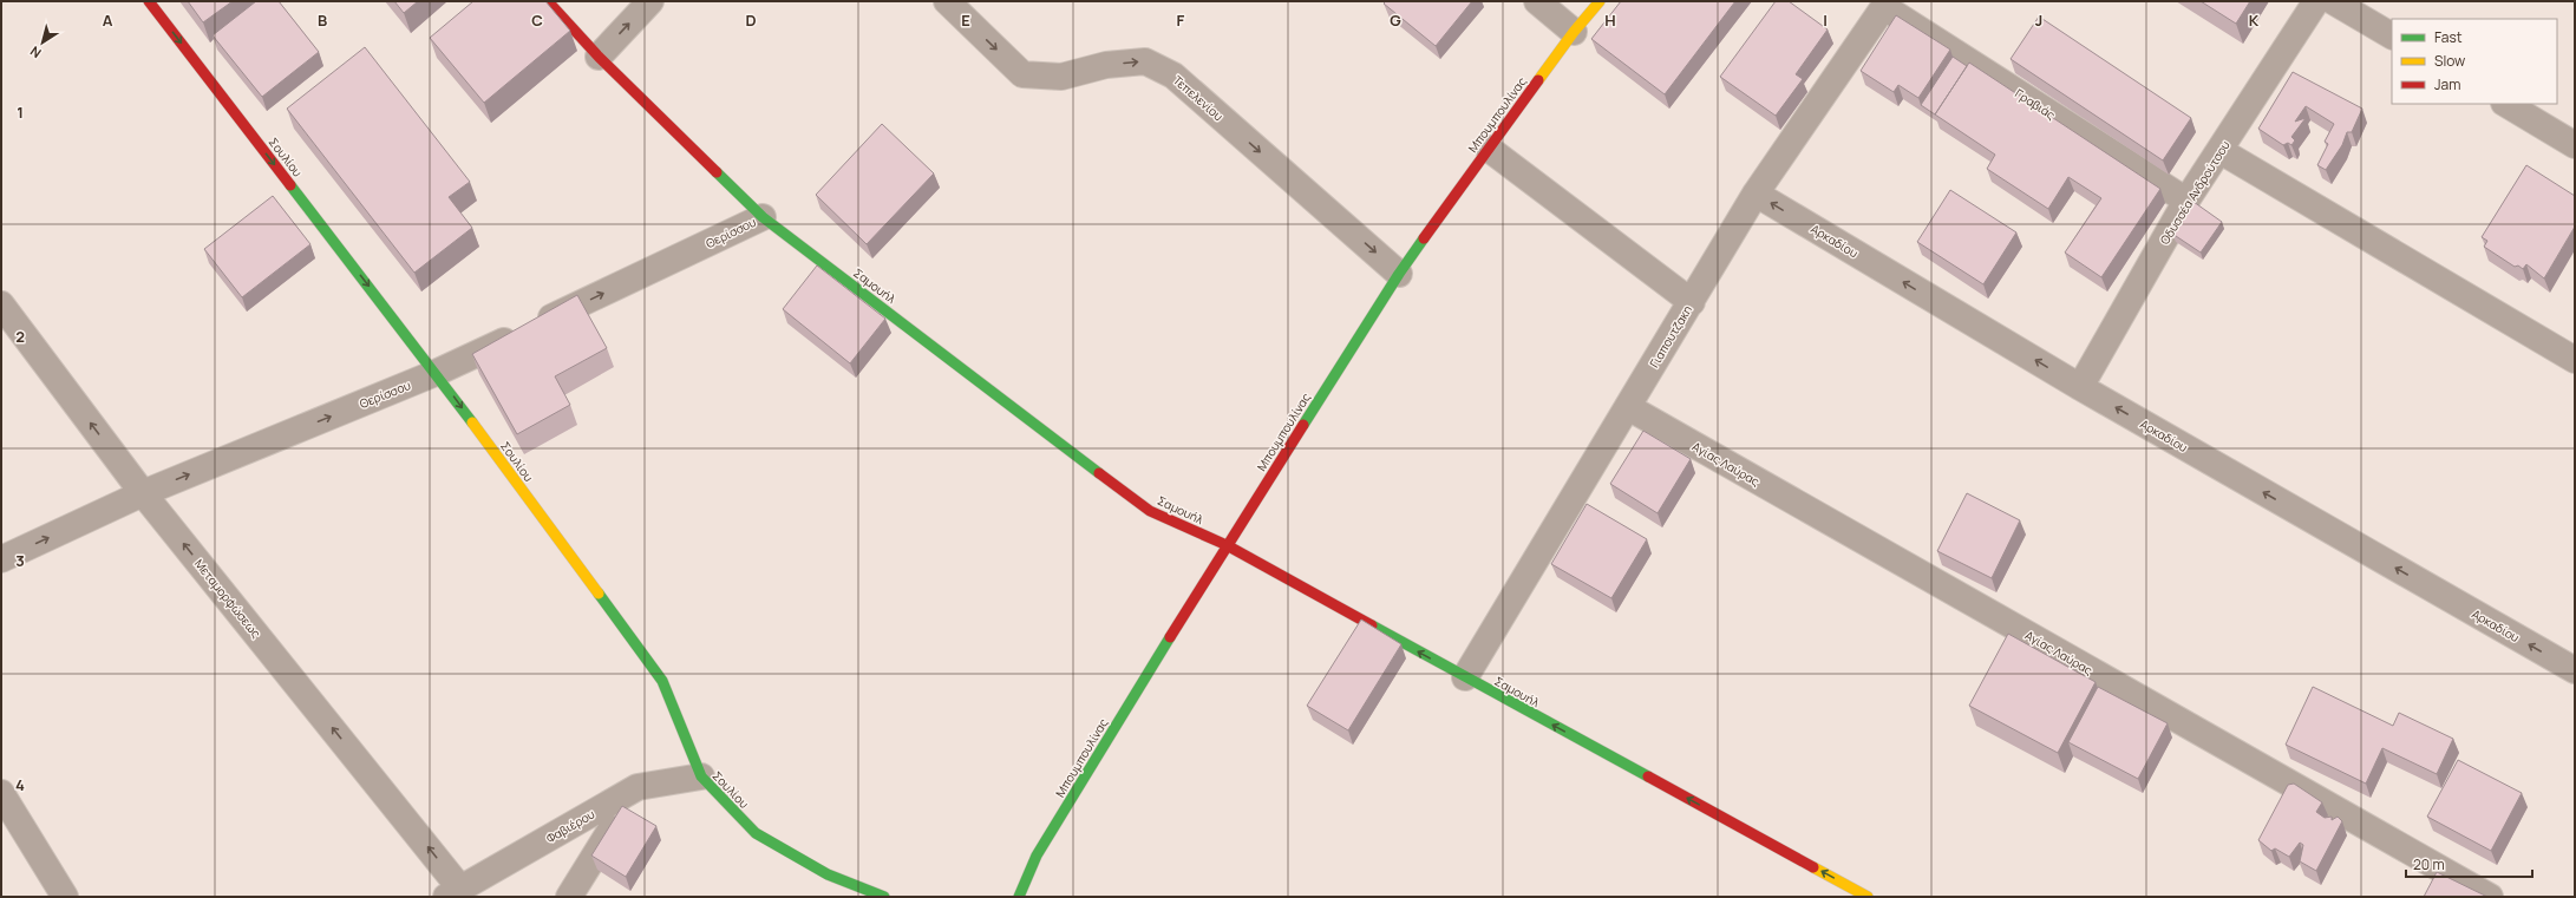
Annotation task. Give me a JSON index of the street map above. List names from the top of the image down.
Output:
{
  "streets": {
    "street": [
      "Τεπελενίου",
      "Γραβιάς",
      "Μπουμπουλίνας",
      "Σουλίου",
      "Οδυσσέα Ανδρούτσου",
      "Θερίσσου",
      "Αρκαδίου",
      "Σαμουήλ",
      "Γιαπουτζακη",
      "Αγίας Λαύρας",
      "Μεταμορφώσεως",
      "Φαβιέρου"
    ]
  },
  "crossings": [
    ["Τεπελενίου", "Μπουμπουλίνας"],
    ["Γραβιάς", "Οδυσσέα Ανδρούτσου"],
    ["Γραβιάς", "Γιαπουτζακη"],
    ["Μπουμπουλίνας", "Σαμουήλ"],
    ["Σουλίου", "Θερίσσου"],
    ["Σουλίου", "Φαβιέρου"],
    ["Οδυσσέα Ανδρούτσου", "Αρκαδίου"],
    ["Θερίσσου", "Σαμουήλ"],
    ["Θερίσσου", "Μεταμορφώσεως"],
    ["Αρκαδίου", "Γιαπουτζακη"],
    ["Σαμουήλ", "Γιαπουτζακη"],
    ["Γιαπουτζακη", "Αγίας Λαύρας"],
    ["Μεταμορφώσεως", "Φαβιέρου"]
  ],
  "one_way": [
    "Τεπελενίου",
    "Σουλίου",
    "Θερίσσου",
    "Αρκαδίου",
    "Σαμουήλ",
    "Μεταμορφώσεως"
  ],
  "legend": ["Fast", "Slow", "Jam"],
  "scale_bar": "20 m",
  "north": "bottom left",
  "grid": {
    "columns": [
      "A",
      "B",
      "C",
      "D",
      "E",
      "F",
      "G",
      "H",
      "I",
      "J",
      "K"
    ],
    "rows": [
      "1",
      "2",
      "3",
      "4"
    ]
  }
}
